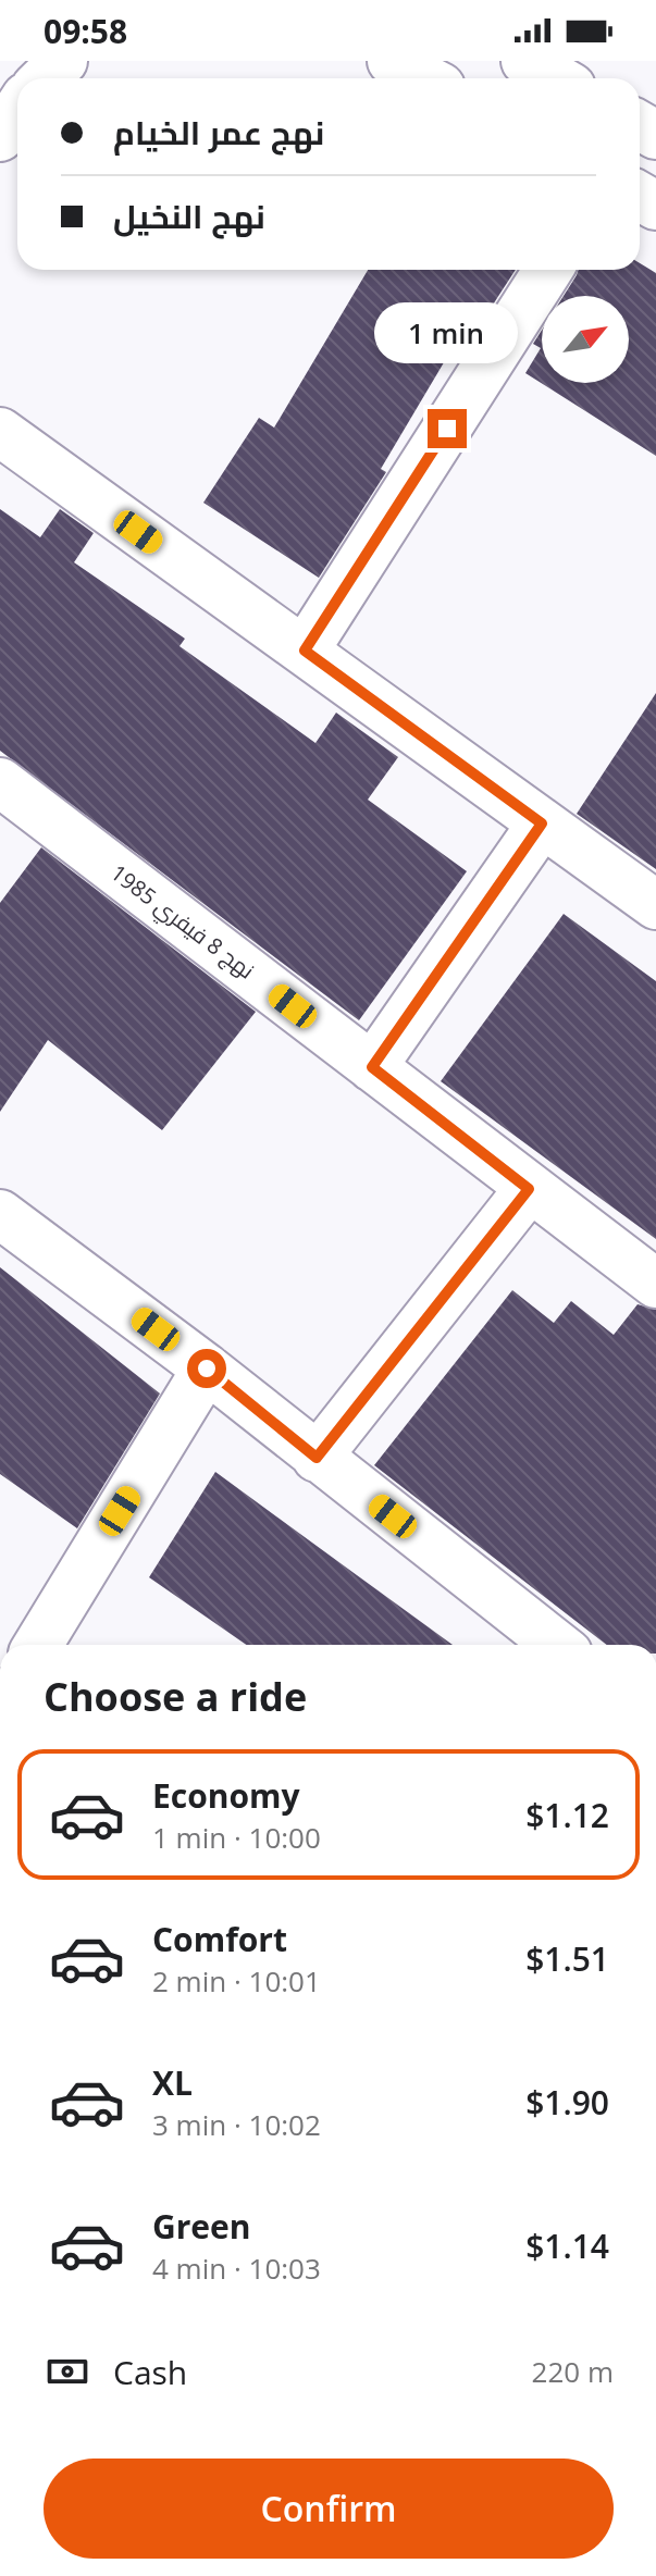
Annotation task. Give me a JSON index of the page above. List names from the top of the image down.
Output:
{
  "streets": {
    "street": ["نهج 8 فيفري 1985"]
  },
  "north": "top right",
  "page": {
    "status": "09:58",
    "banner": ["نهج عمر الخيام", "نهج النخيل"],
    "bubble": "1 min",
    "heading": "Choose a ride",
    "list": [
      {
        "name": "Economy",
        "note": "1 min · 10:00",
        "value": "$1.12"
      },
      {
        "name": "Comfort",
        "note": "2 min · 10:01",
        "value": "$1.51"
      },
      {
        "name": "XL",
        "note": "3 min · 10:02",
        "value": "$1.90"
      },
      {
        "name": "Green",
        "note": "4 min · 10:03",
        "value": "$1.14"
      }
    ],
    "pay": ["Cash", "220 m"],
    "buttons": "Confirm"
  }
}
